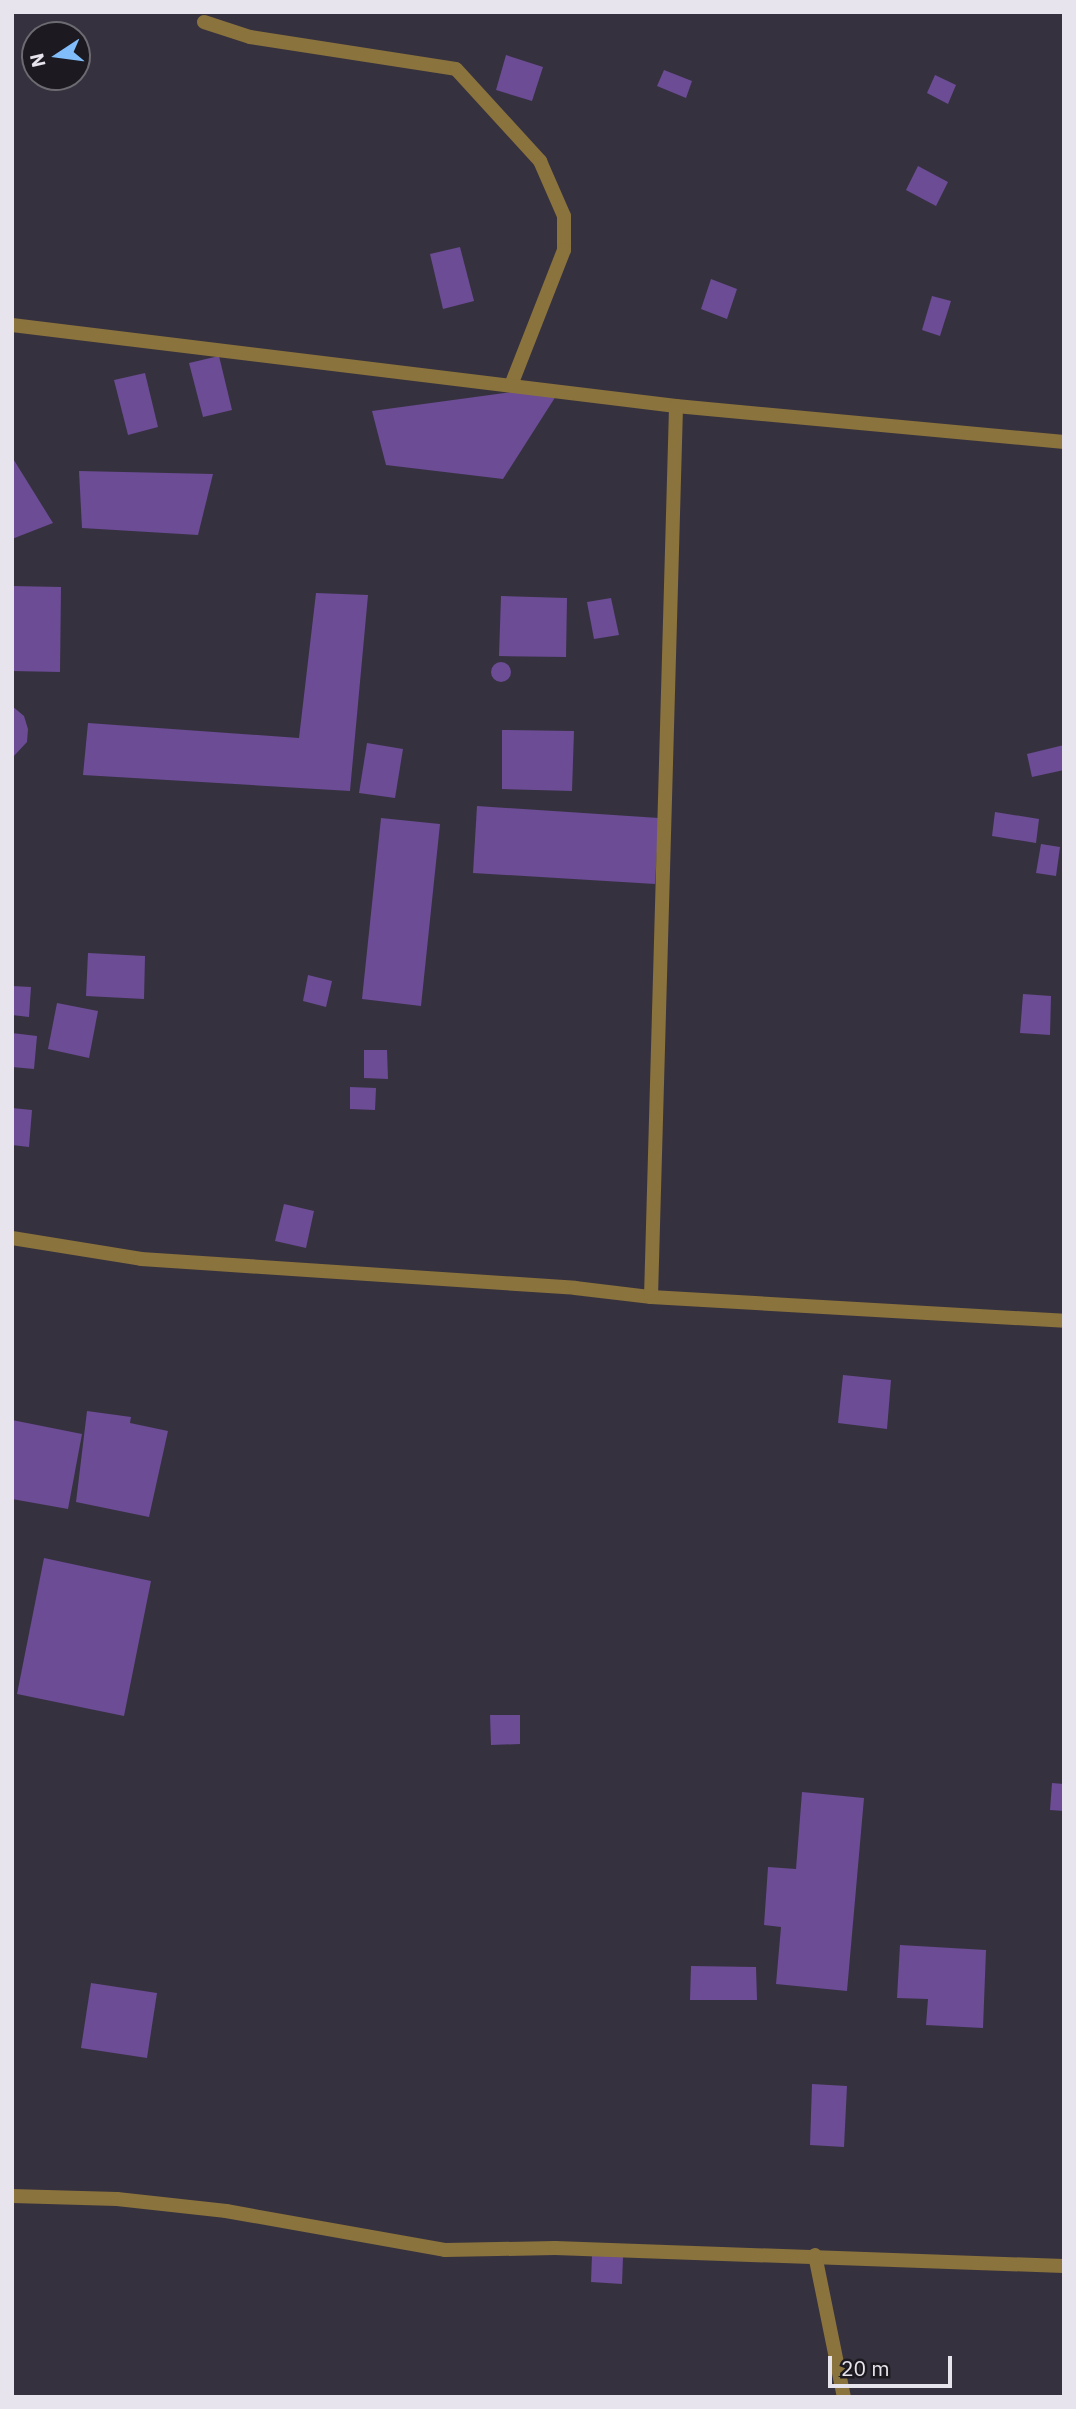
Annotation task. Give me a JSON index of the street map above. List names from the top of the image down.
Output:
{
  "scale_bar": "20 m",
  "north": "left"
}
